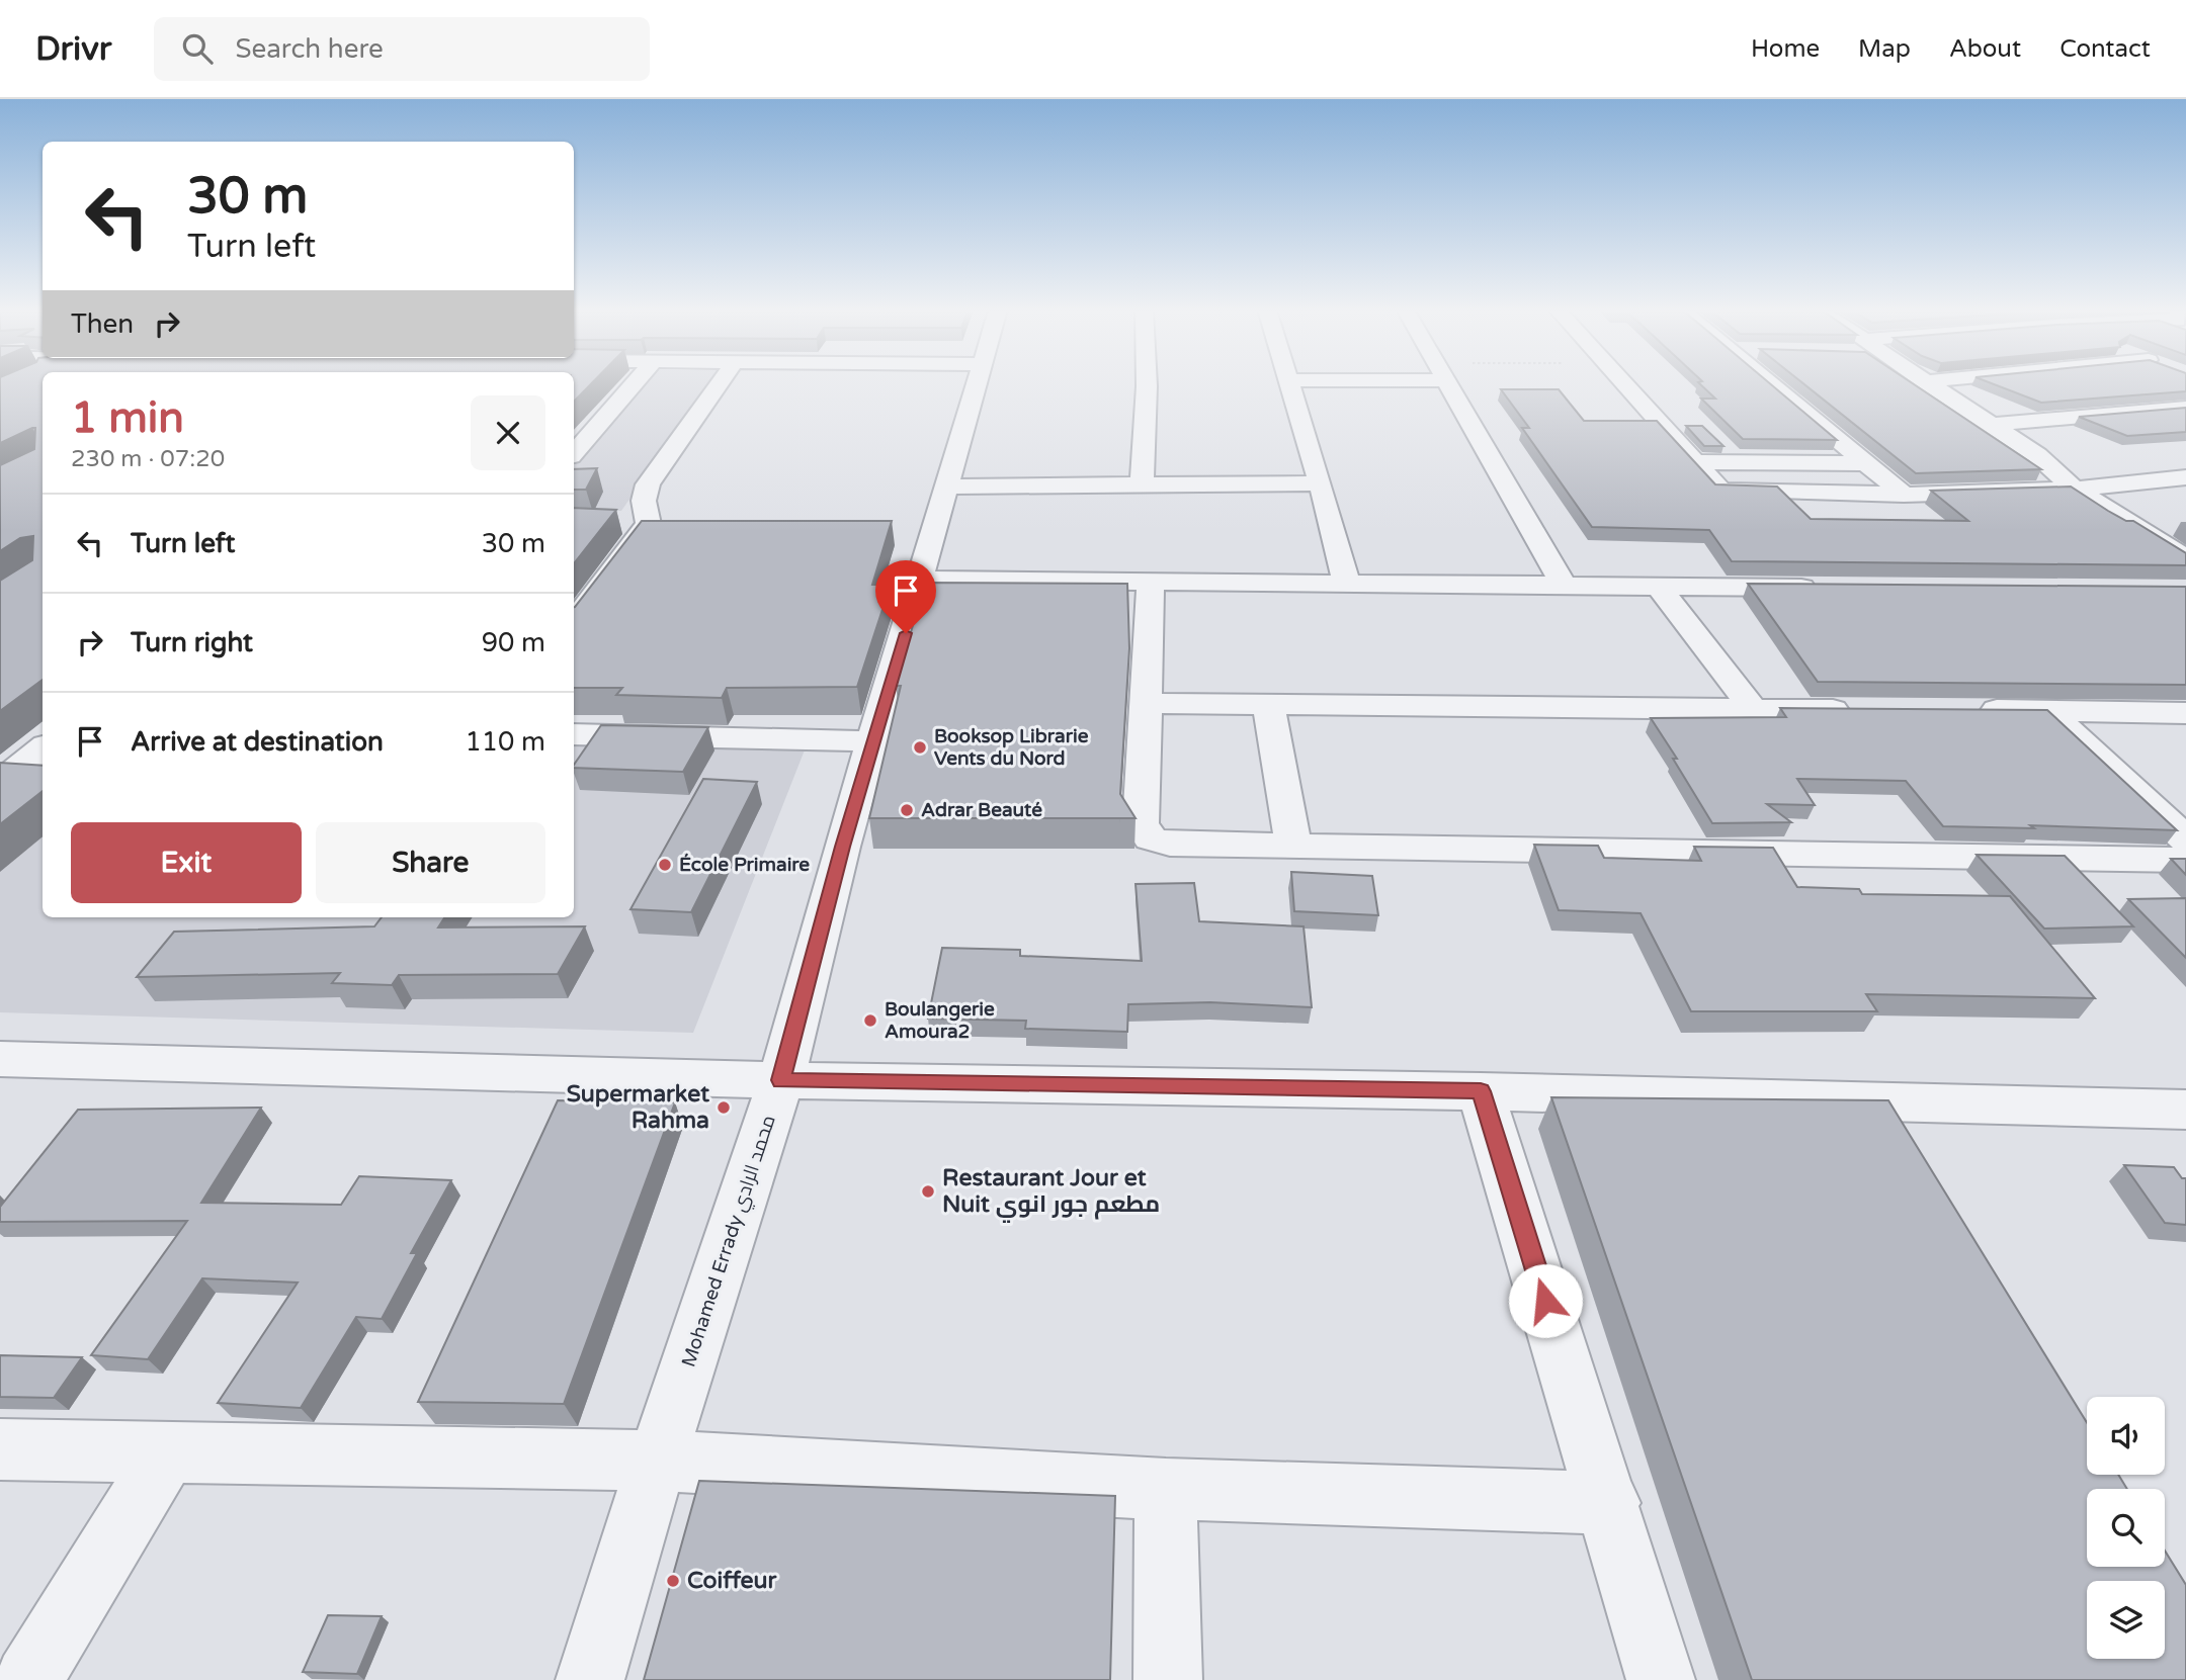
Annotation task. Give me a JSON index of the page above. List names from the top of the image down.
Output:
{
  "streets": {
    "street": ["Mohamed Errady محمد الرادي"]
  },
  "places": [
    "Booksop Librarie Vents du Nord",
    "Adrar Beauté",
    "École Primaire",
    "Boulangerie Amoura2",
    "Supermarket Rahma",
    "Restaurant Jour et Nuit مطعم جور انوي",
    "Coiffeur"
  ],
  "page": {
    "header": "Drivr",
    "search": "Search here",
    "nav": [
      "Home",
      "Map",
      "About",
      "Contact"
    ],
    "turn": ["30 m", "Turn left"],
    "then": "Then",
    "heading": ["1 min", "230 m · 07:20"],
    "list": [
      {
        "name": "Turn left",
        "value": "30 m"
      },
      {
        "name": "Turn right",
        "value": "90 m"
      },
      {
        "name": "Arrive at destination",
        "value": "110 m"
      }
    ],
    "buttons": ["Exit", "Share"]
  }
}
